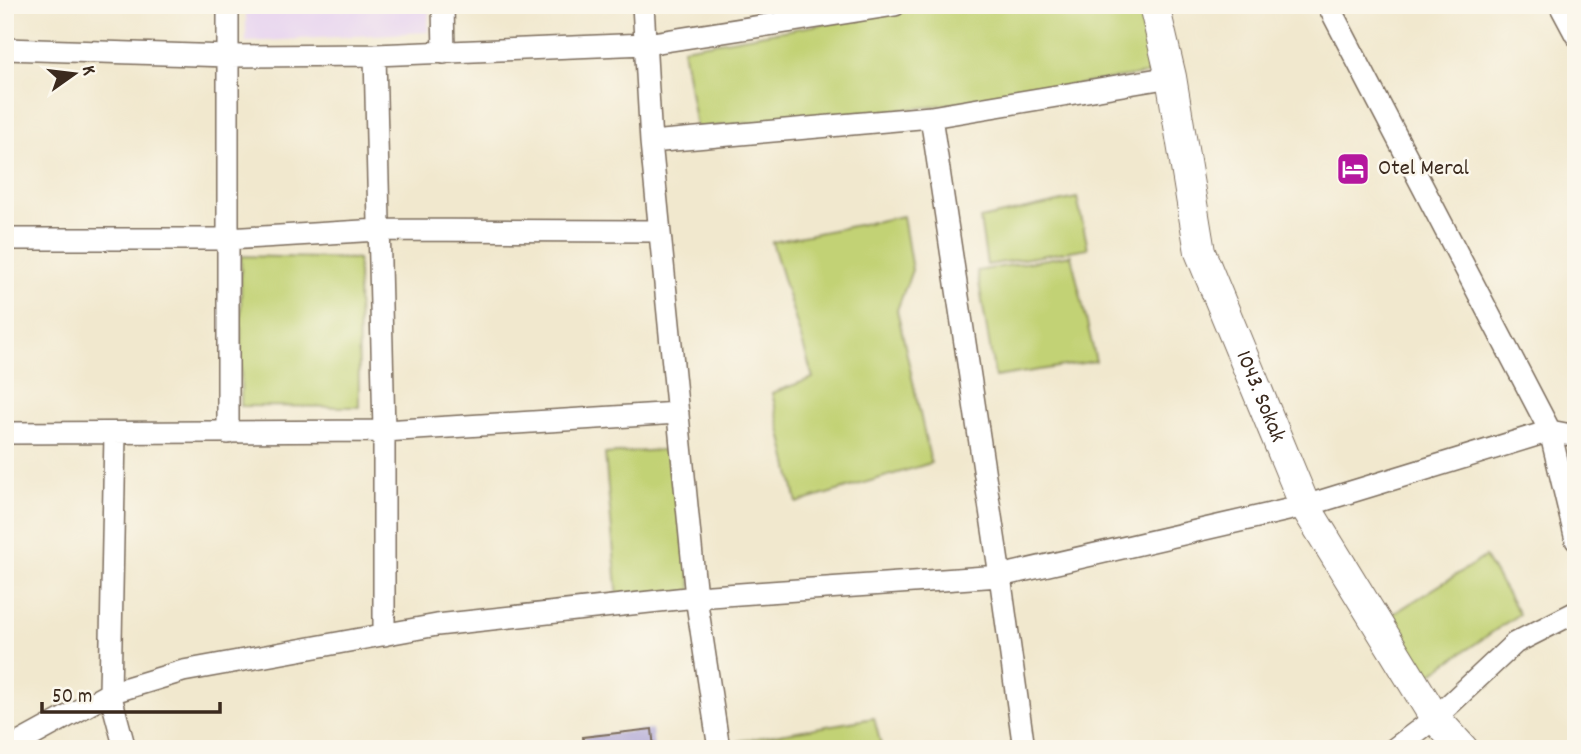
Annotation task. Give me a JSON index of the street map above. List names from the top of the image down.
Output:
{
  "streets": {
    "street": ["1043. Sokak"]
  },
  "places": {
    "hotel": ["Otel Meral"]
  },
  "scale_bar": "50 m",
  "north": "right"
}
